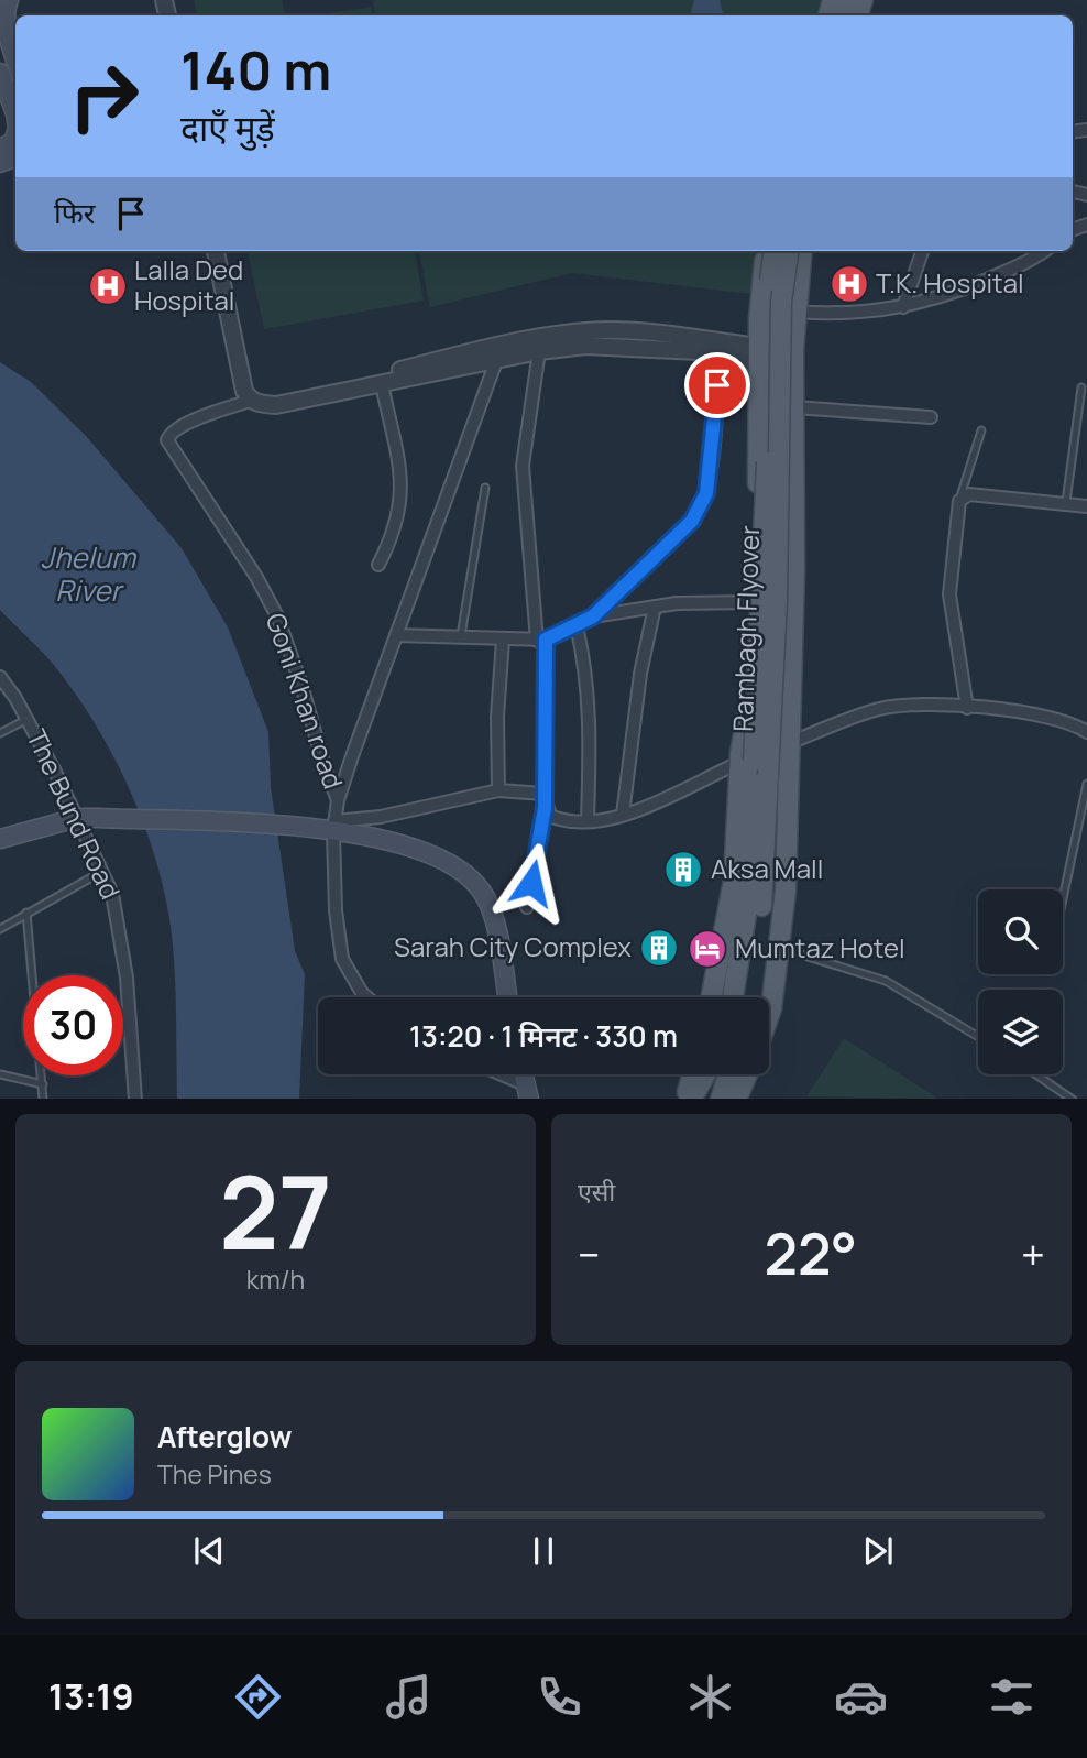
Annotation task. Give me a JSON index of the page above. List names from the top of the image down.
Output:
{
  "streets": {
    "main road": ["Rambagh Flyover"],
    "street": ["Goni Khan road", "The Bund Road"]
  },
  "water": ["Jhelum River"],
  "places": {
    "hospital": ["T.K. Hospital", "Lalla Ded Hospital"],
    "building": ["Aksa Mall", "Sarah City Complex"],
    "hotel": ["Mumtaz Hotel"]
  },
  "page": {
    "turn": ["140 m", "दाएँ मुड़ें"],
    "then": "फिर",
    "limit": "30",
    "trip": "13:20 · 1 मिनट · 330 m",
    "tile": [
      ["27", "km/h"],
      "एसी"
    ],
    "heat": ["−", "22°", "+"],
    "song": ["Afterglow", "The Pines"],
    "tabs": "13:19"
  }
}
